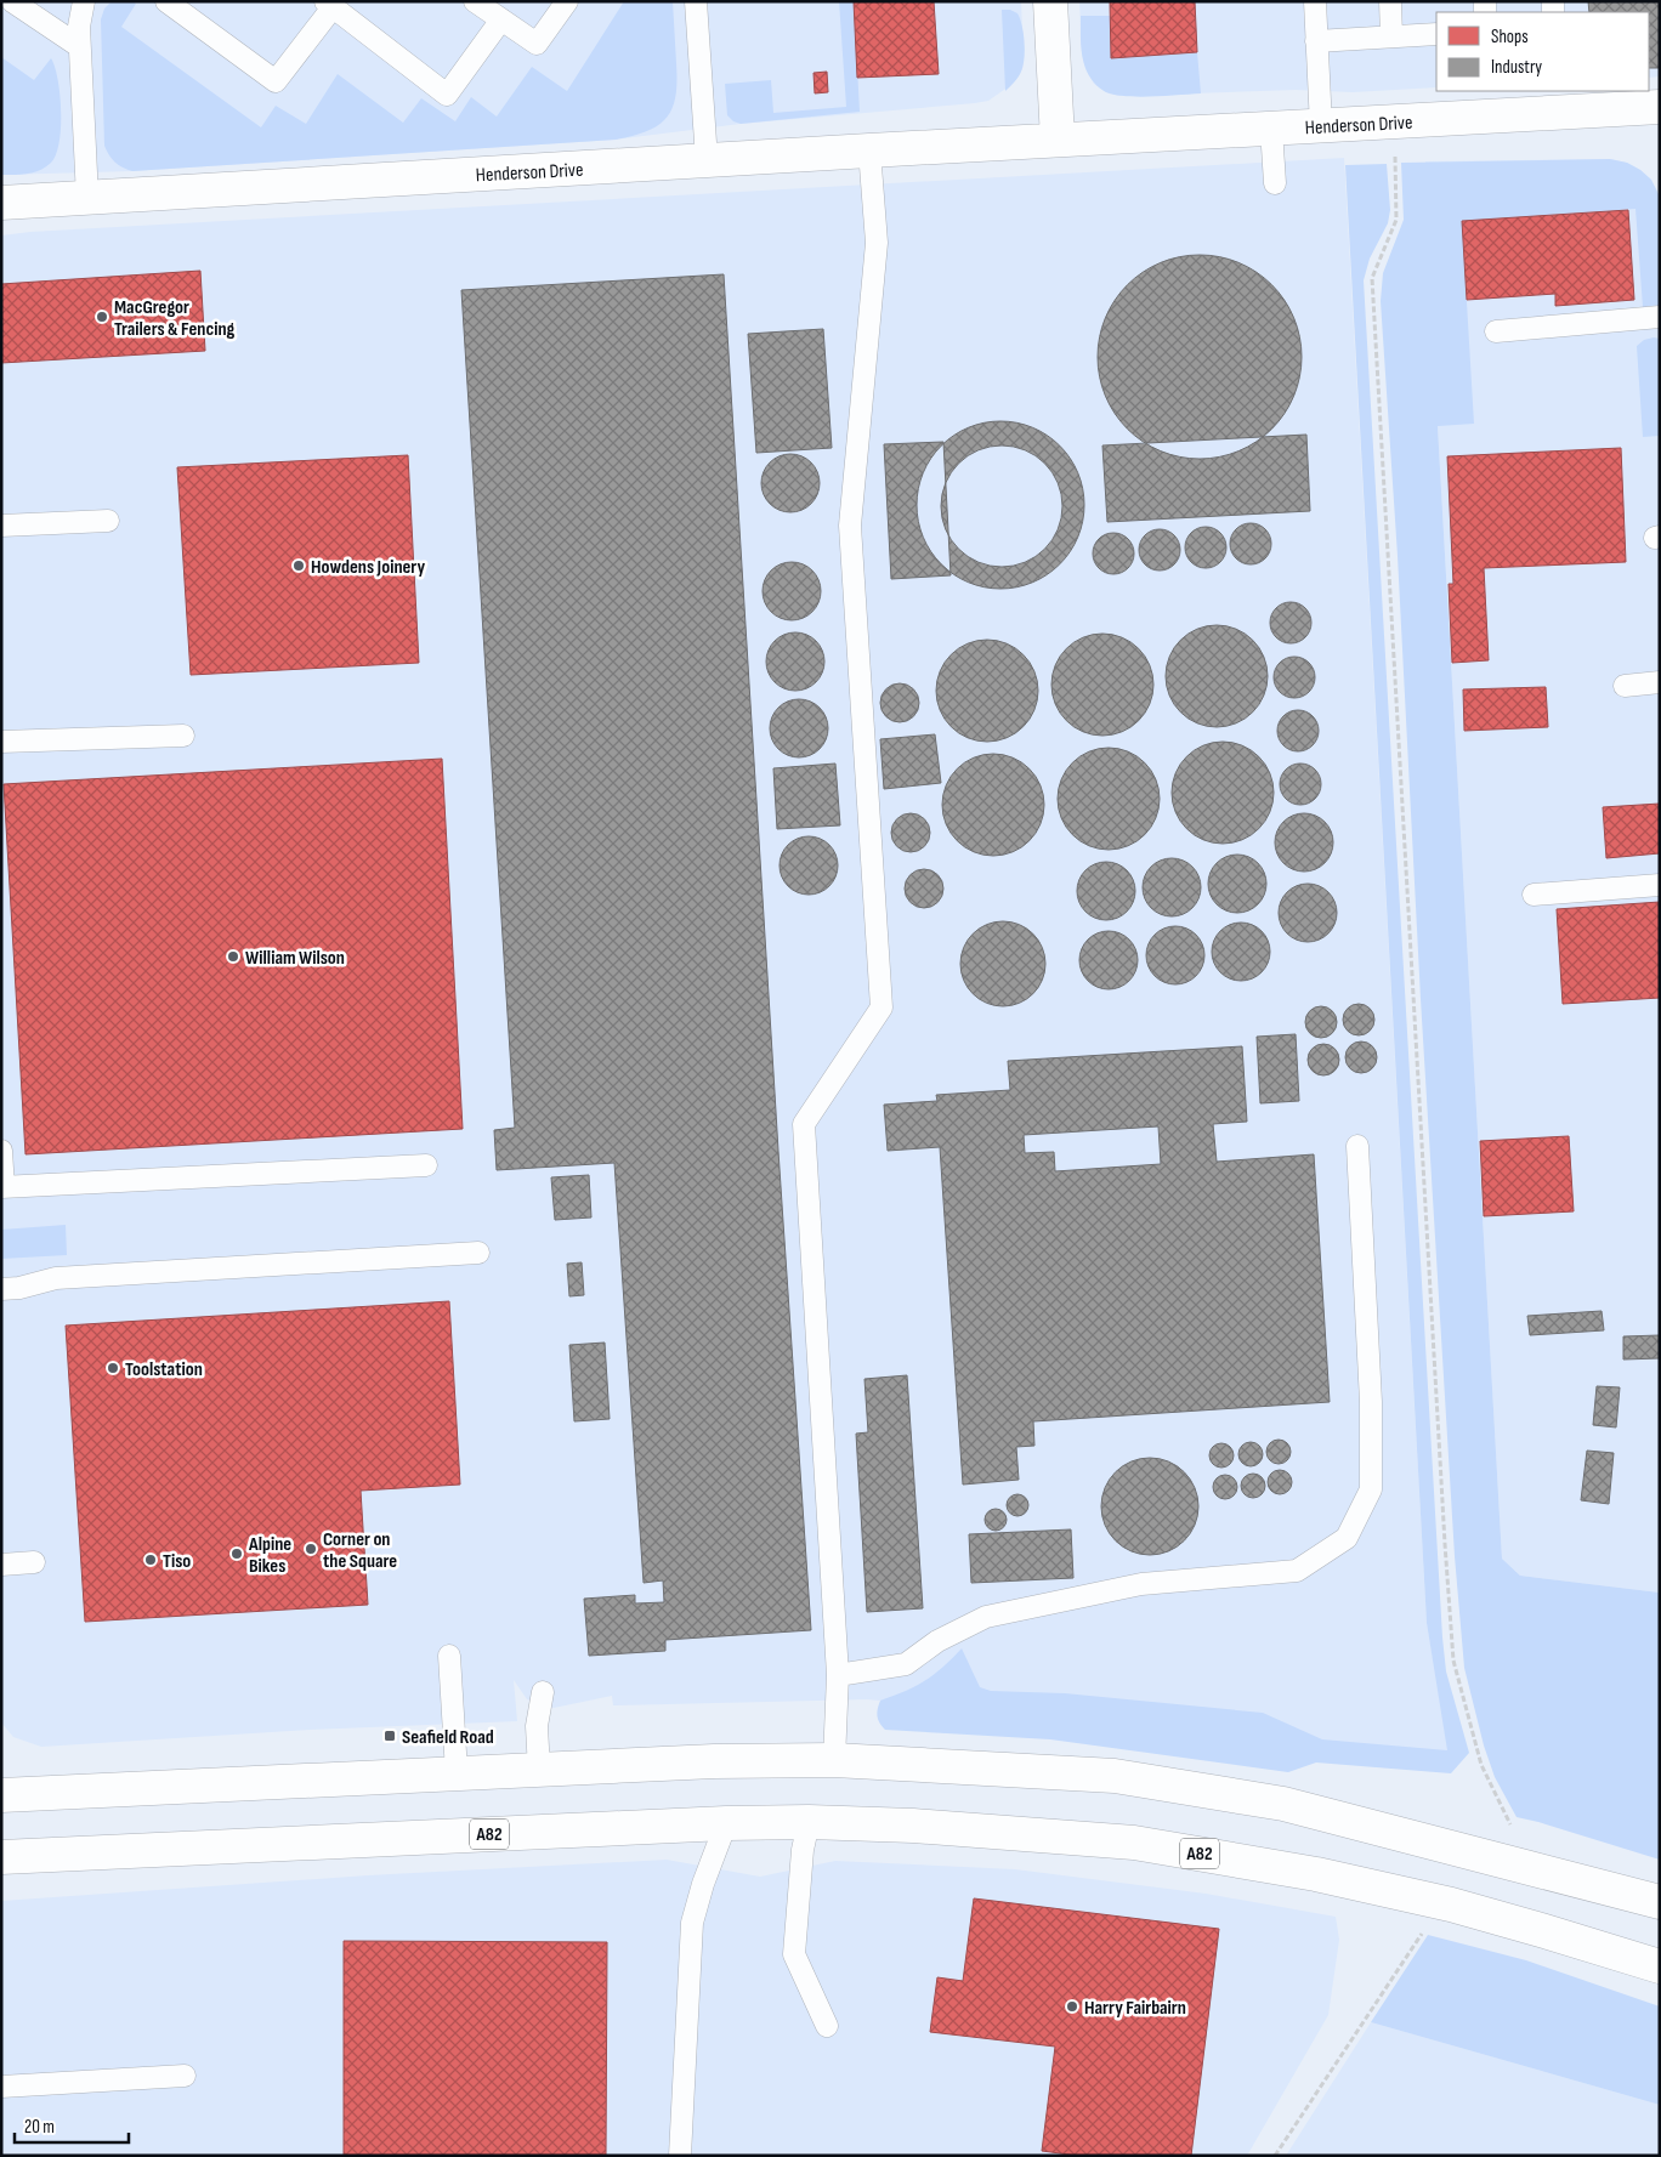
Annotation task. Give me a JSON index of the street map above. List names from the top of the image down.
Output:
{
  "streets": {
    "main road": ["Henderson Drive", "A82"]
  },
  "places": {
    "other": [
      "MacGregor Trailers & Fencing",
      "Howdens Joinery",
      "William Wilson",
      "Toolstation",
      "Corner on the Square",
      "Alpine Bikes",
      "Tiso",
      "Harry Fairbairn"
    ],
    "transit": ["Seafield Road"]
  },
  "legend": ["Shops", "Industry"],
  "scale_bar": "20 m"
}
